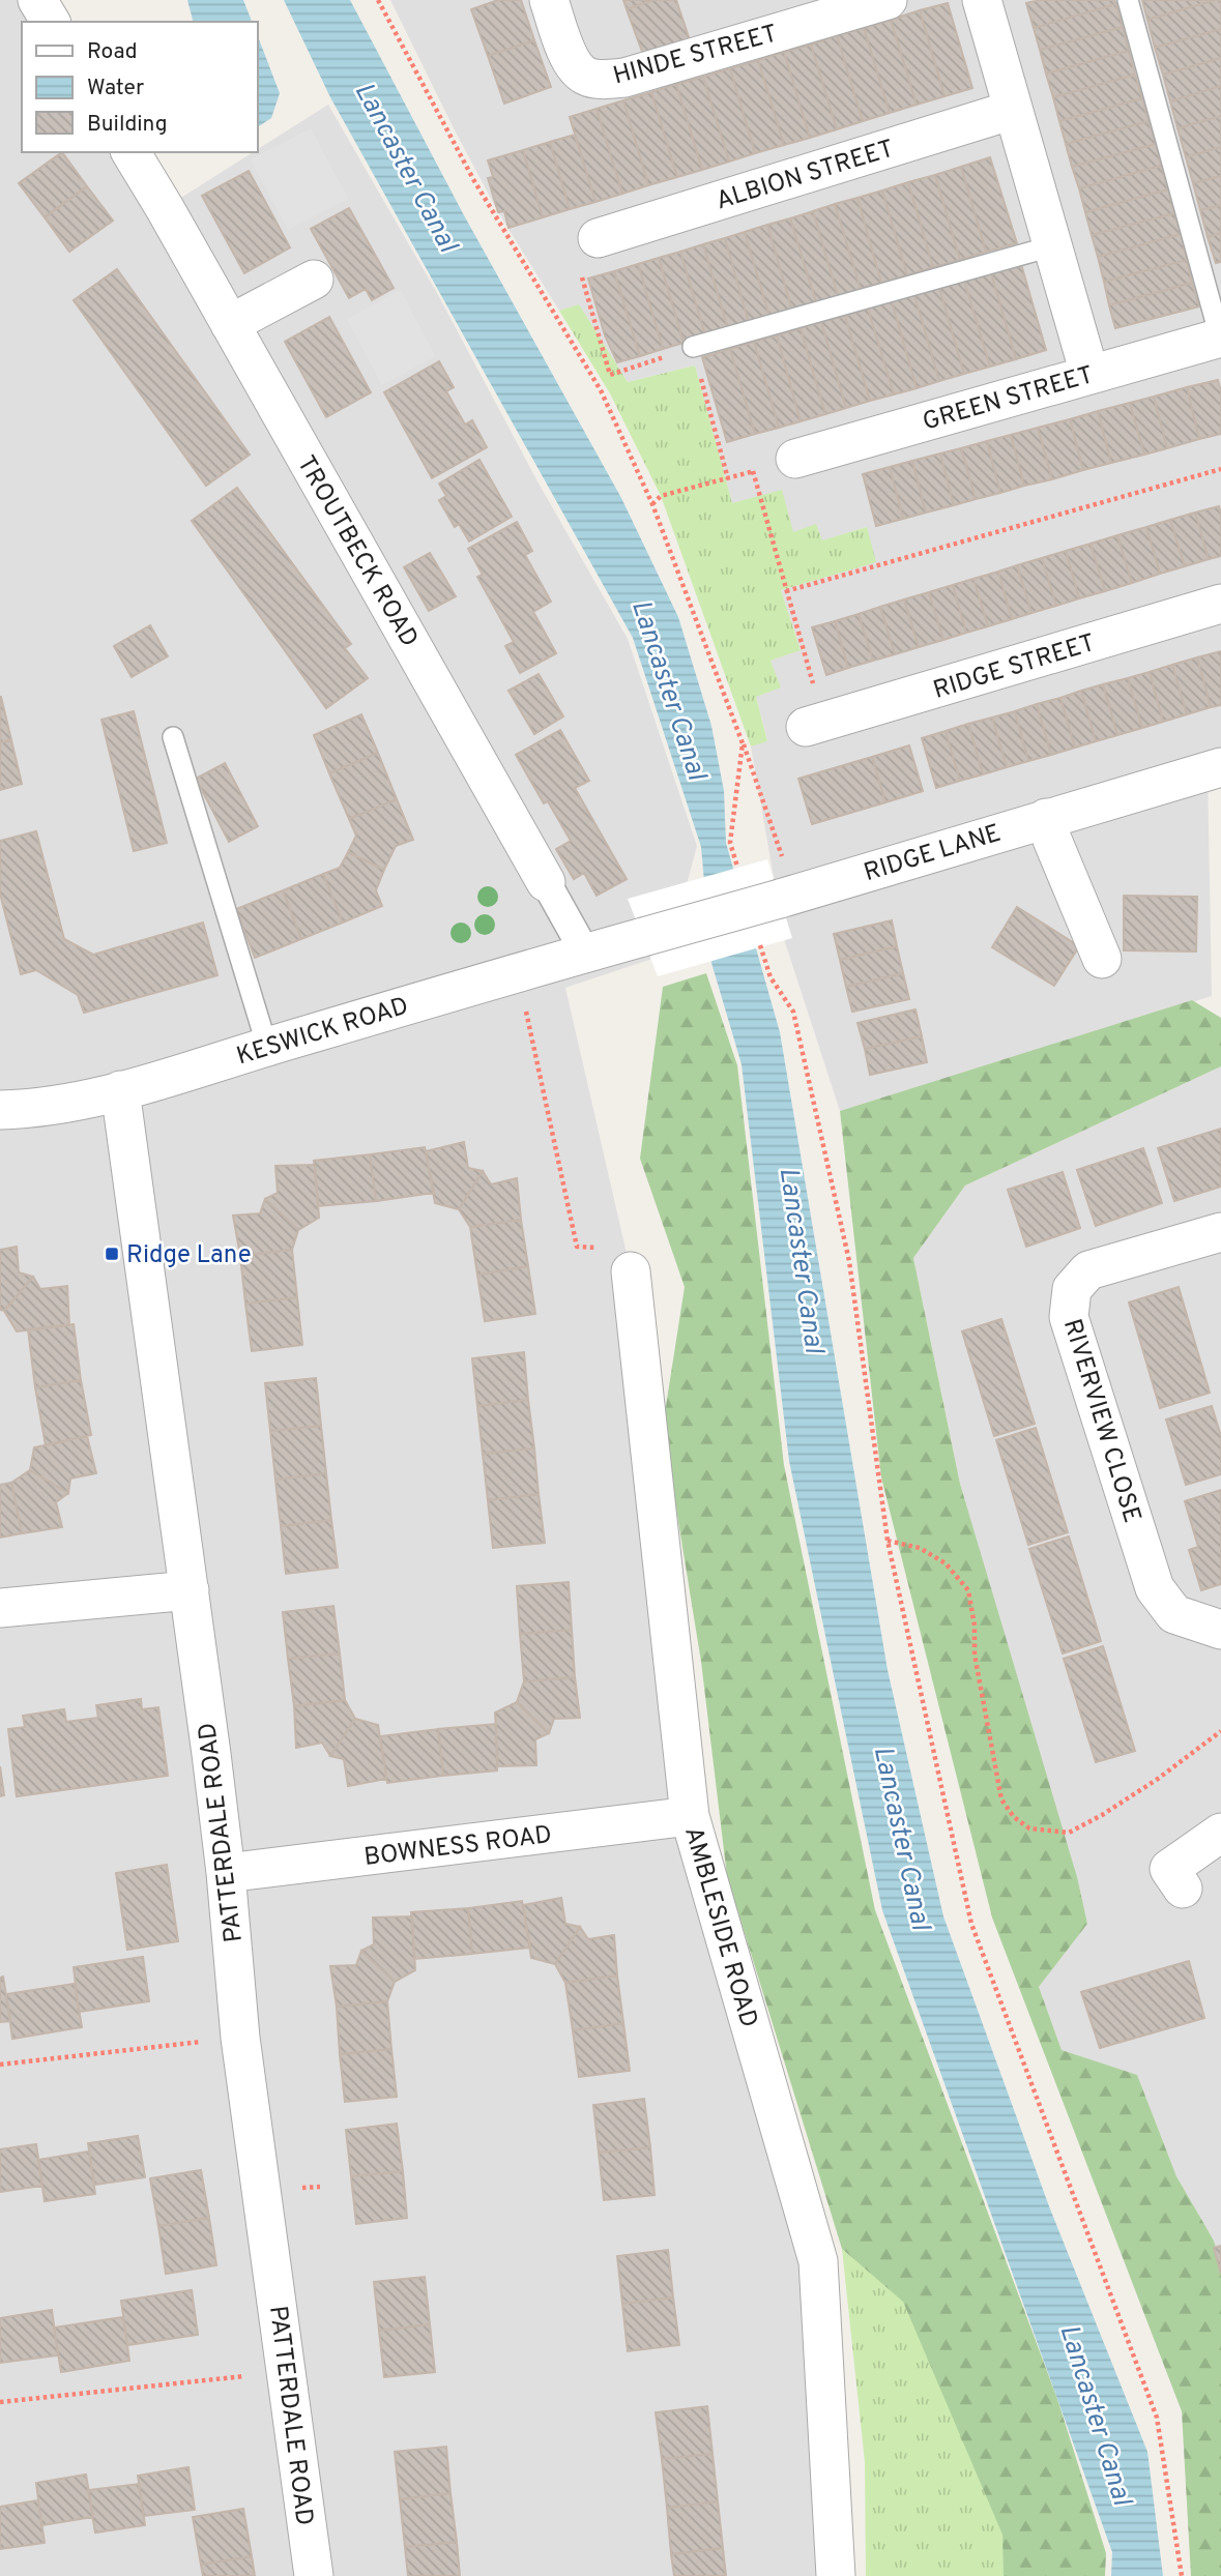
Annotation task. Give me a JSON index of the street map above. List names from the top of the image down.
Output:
{
  "streets": {
    "street": [
      "HINDE STREET",
      "ALBION STREET",
      "GREEN STREET",
      "TROUTBECK ROAD",
      "RIDGE STREET",
      "RIDGE LANE",
      "KESWICK ROAD",
      "RIVERVIEW CLOSE",
      "PATTERDALE ROAD",
      "BOWNESS ROAD",
      "AMBLESIDE ROAD"
    ]
  },
  "crossings": [
    ["TROUTBECK ROAD", "KESWICK ROAD"],
    ["RIDGE LANE", "KESWICK ROAD"],
    ["KESWICK ROAD", "PATTERDALE ROAD"],
    ["PATTERDALE ROAD", "BOWNESS ROAD"],
    ["BOWNESS ROAD", "AMBLESIDE ROAD"]
  ],
  "water": ["Lancaster Canal"],
  "places": {
    "transit": ["Ridge Lane"]
  },
  "legend": ["Road", "Water", "Building"]
}
